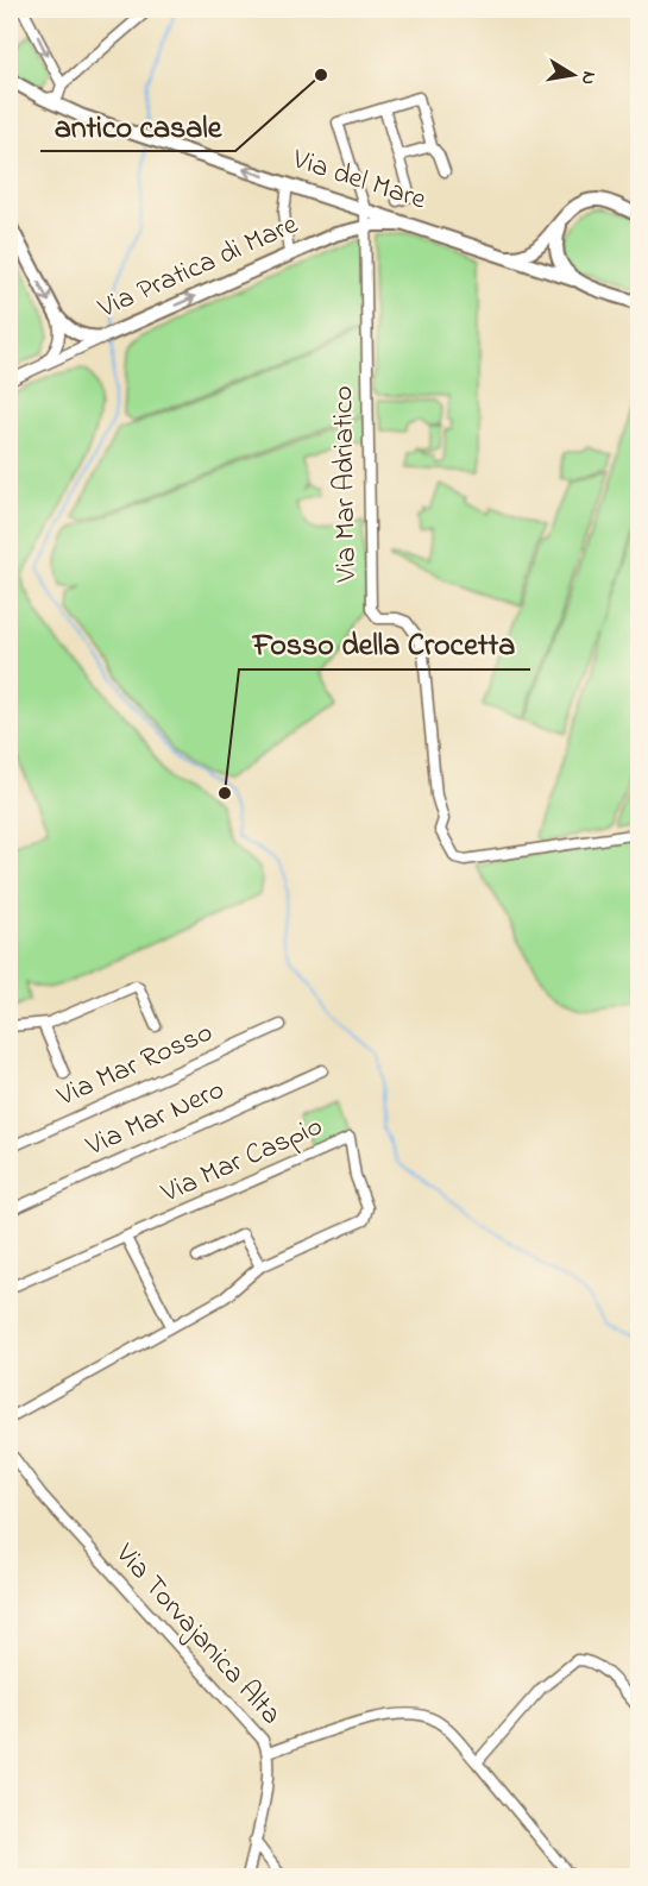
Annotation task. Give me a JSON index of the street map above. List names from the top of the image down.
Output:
{
  "streets": {
    "main road": ["Via del Mare", "Via Pratica di Mare"],
    "street": [
      "Via Mar Adriatico",
      "Via Mar Rosso",
      "Via Mar Nero",
      "Via Mar Caspio",
      "Via Torvajanica Alta"
    ]
  },
  "crossings": [
    ["Via del Mare", "Via Pratica di Mare"],
    ["Via Pratica di Mare", "Via Mar Adriatico"]
  ],
  "one_way": ["Via Pratica di Mare"],
  "places": ["antico casale", "Fosso della Crocetta"],
  "north": "right"
}
